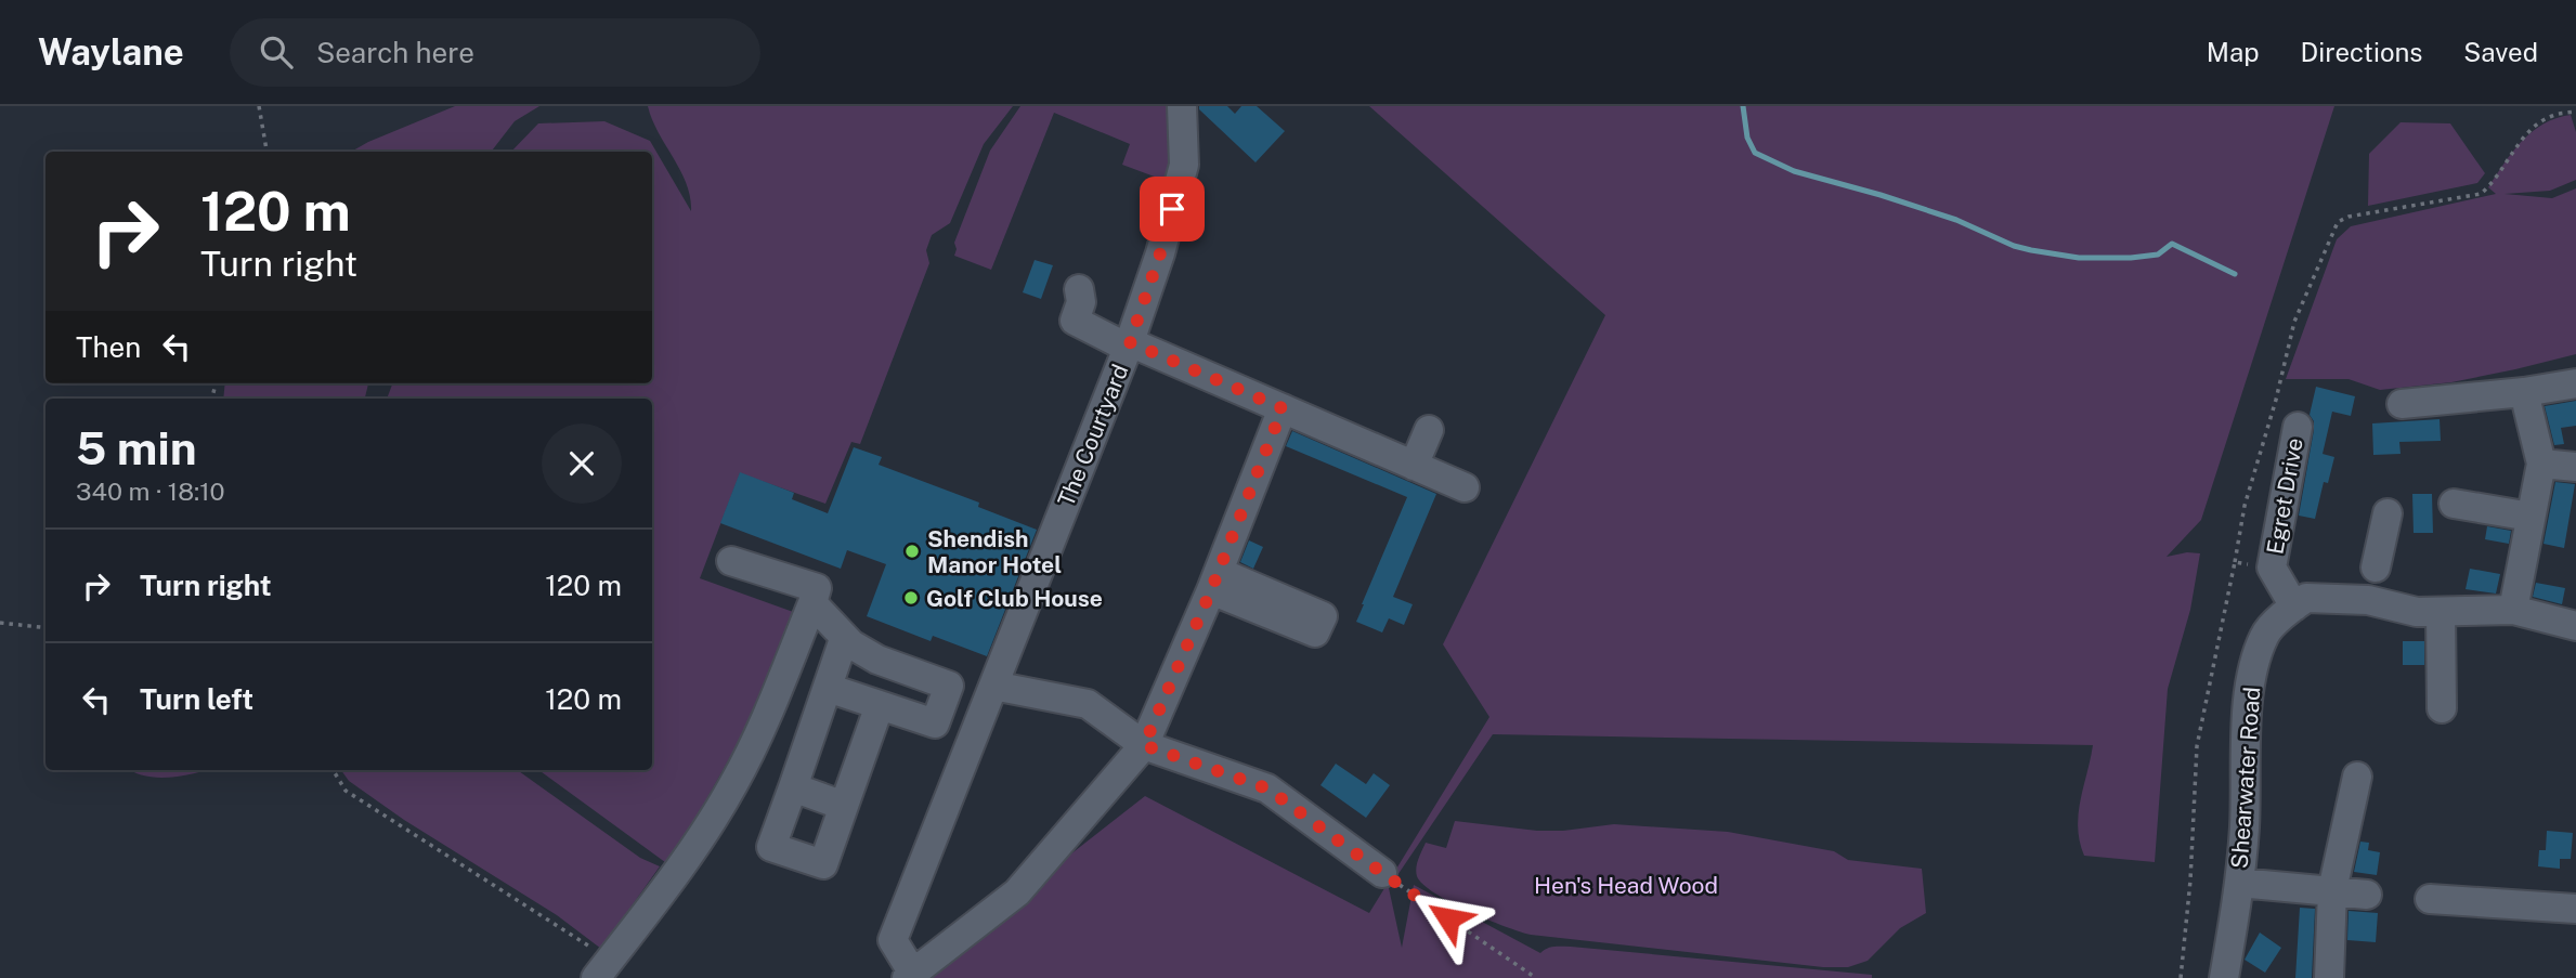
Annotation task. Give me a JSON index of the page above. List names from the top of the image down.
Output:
{
  "streets": {
    "street": ["The Courtyard", "Egret Drive", "Shearwater Road"]
  },
  "crossings": [
    ["Egret Drive", "Shearwater Road"]
  ],
  "parks": ["Hen's Head Wood"],
  "places": ["Shendish Manor Hotel", "Golf Club House"],
  "page": {
    "header": "Waylane",
    "search": "Search here",
    "nav": ["Map", "Directions", "Saved"],
    "turn": ["120 m", "Turn right"],
    "then": "Then",
    "heading": ["5 min", "340 m · 18:10"],
    "list": [
      {
        "name": "Turn right",
        "value": "120 m"
      },
      {
        "name": "Turn left",
        "value": "120 m"
      }
    ]
  }
}
